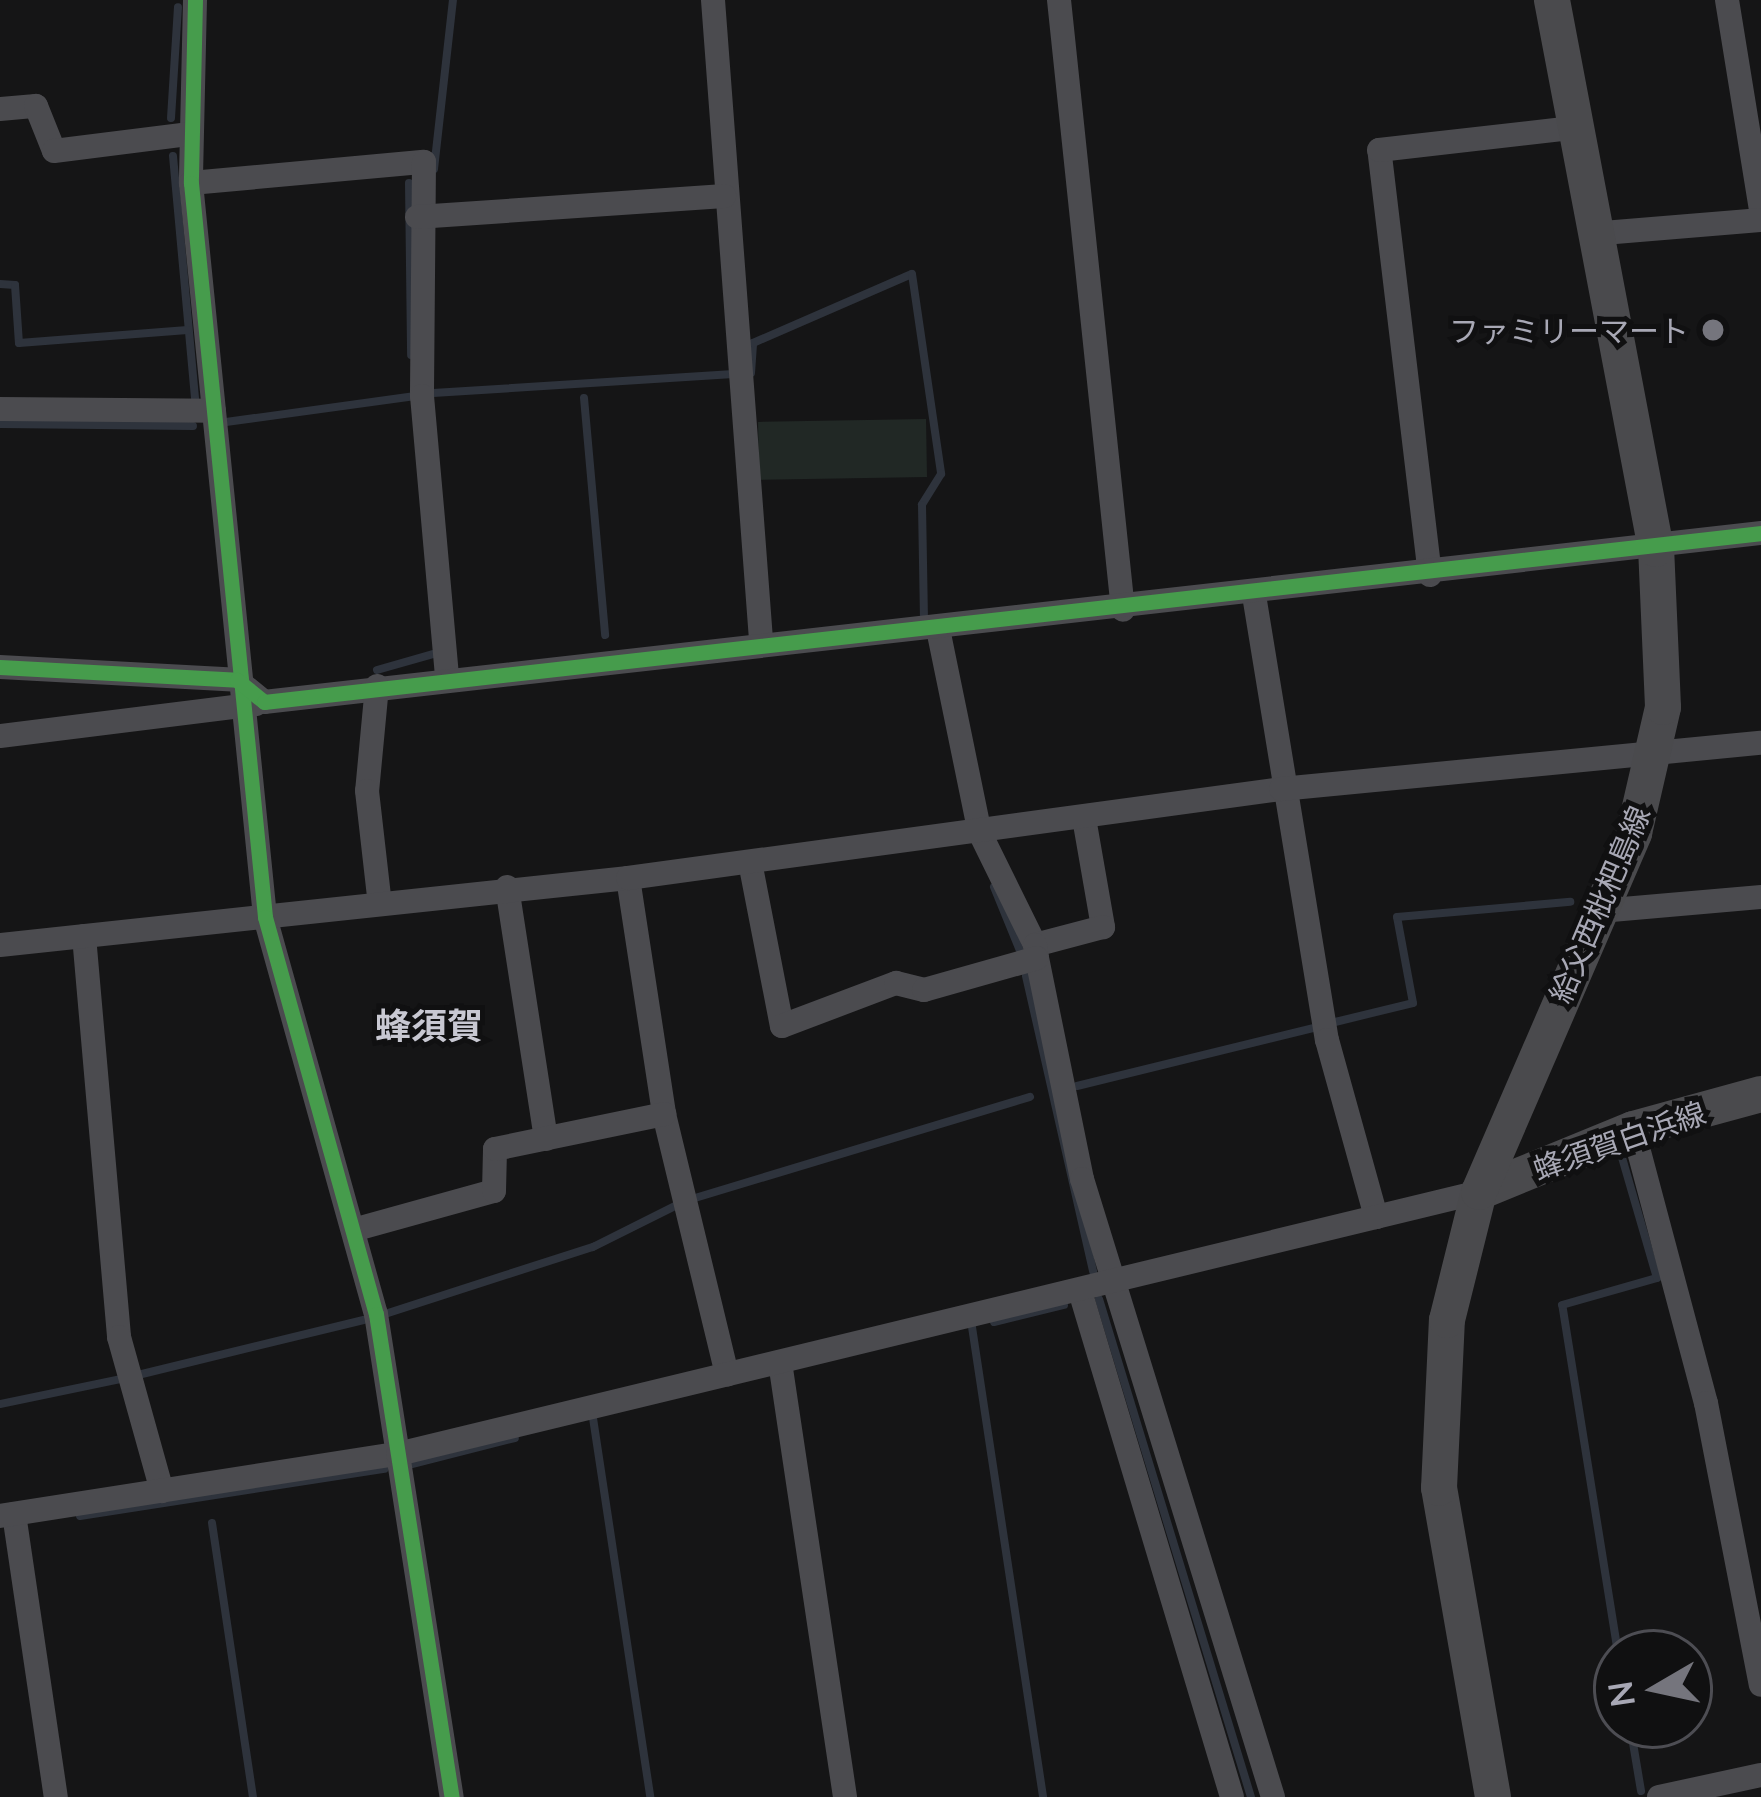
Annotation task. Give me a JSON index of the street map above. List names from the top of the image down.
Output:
{
  "streets": {
    "main road": ["給父西枇杷島線", "蜂須賀白浜線"]
  },
  "crossings": [
    ["給父西枇杷島線", "蜂須賀白浜線"]
  ],
  "districts": ["蜂須賀"],
  "places": ["ファミリーマート"],
  "north": "left"
}
